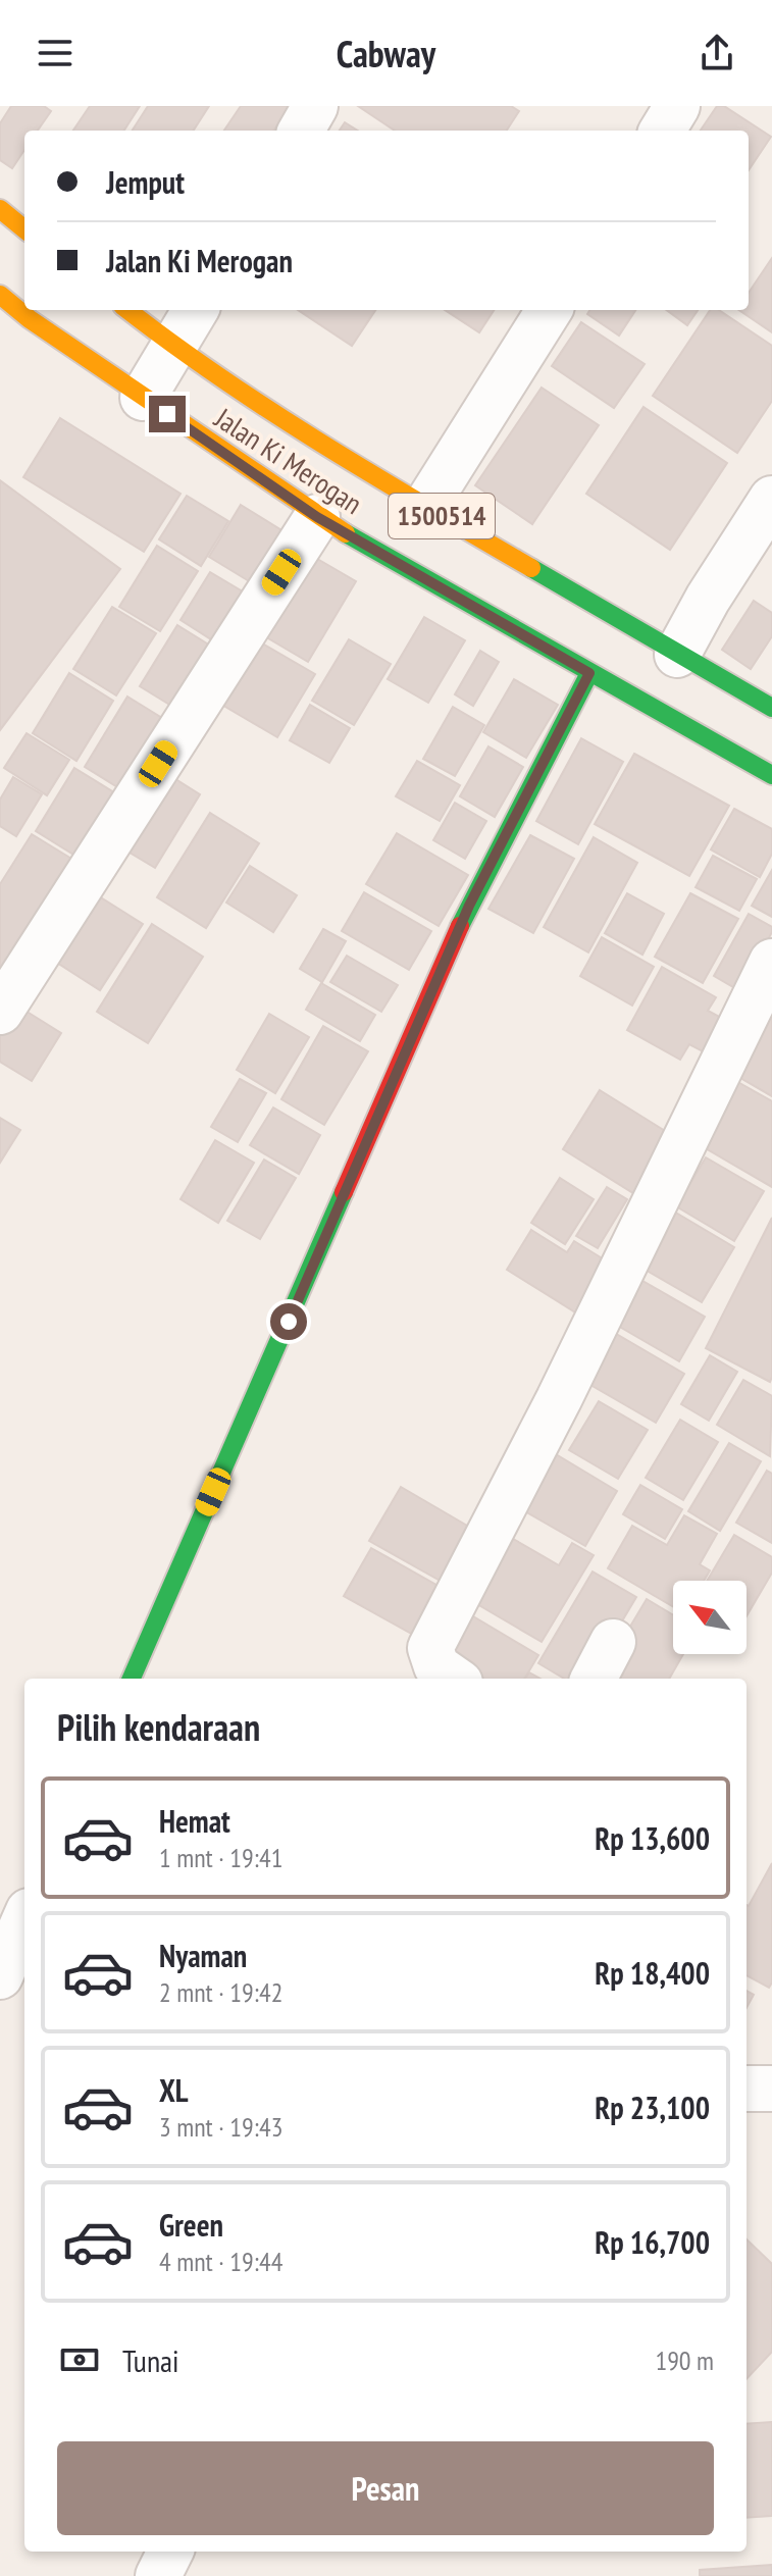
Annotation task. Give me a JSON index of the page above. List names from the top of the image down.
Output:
{
  "streets": {
    "main road": ["Jalan Ki Merogan", "1500514"]
  },
  "north": "top left",
  "page": {
    "header": "Cabway",
    "banner": ["Jemput", "Jalan Ki Merogan"],
    "heading": "Pilih kendaraan",
    "list": [
      {
        "name": "Hemat",
        "note": "1 mnt · 19:41",
        "value": "Rp 13,600"
      },
      {
        "name": "Nyaman",
        "note": "2 mnt · 19:42",
        "value": "Rp 18,400"
      },
      {
        "name": "XL",
        "note": "3 mnt · 19:43",
        "value": "Rp 23,100"
      },
      {
        "name": "Green",
        "note": "4 mnt · 19:44",
        "value": "Rp 16,700"
      }
    ],
    "pay": ["Tunai", "190 m"],
    "buttons": "Pesan"
  }
}
